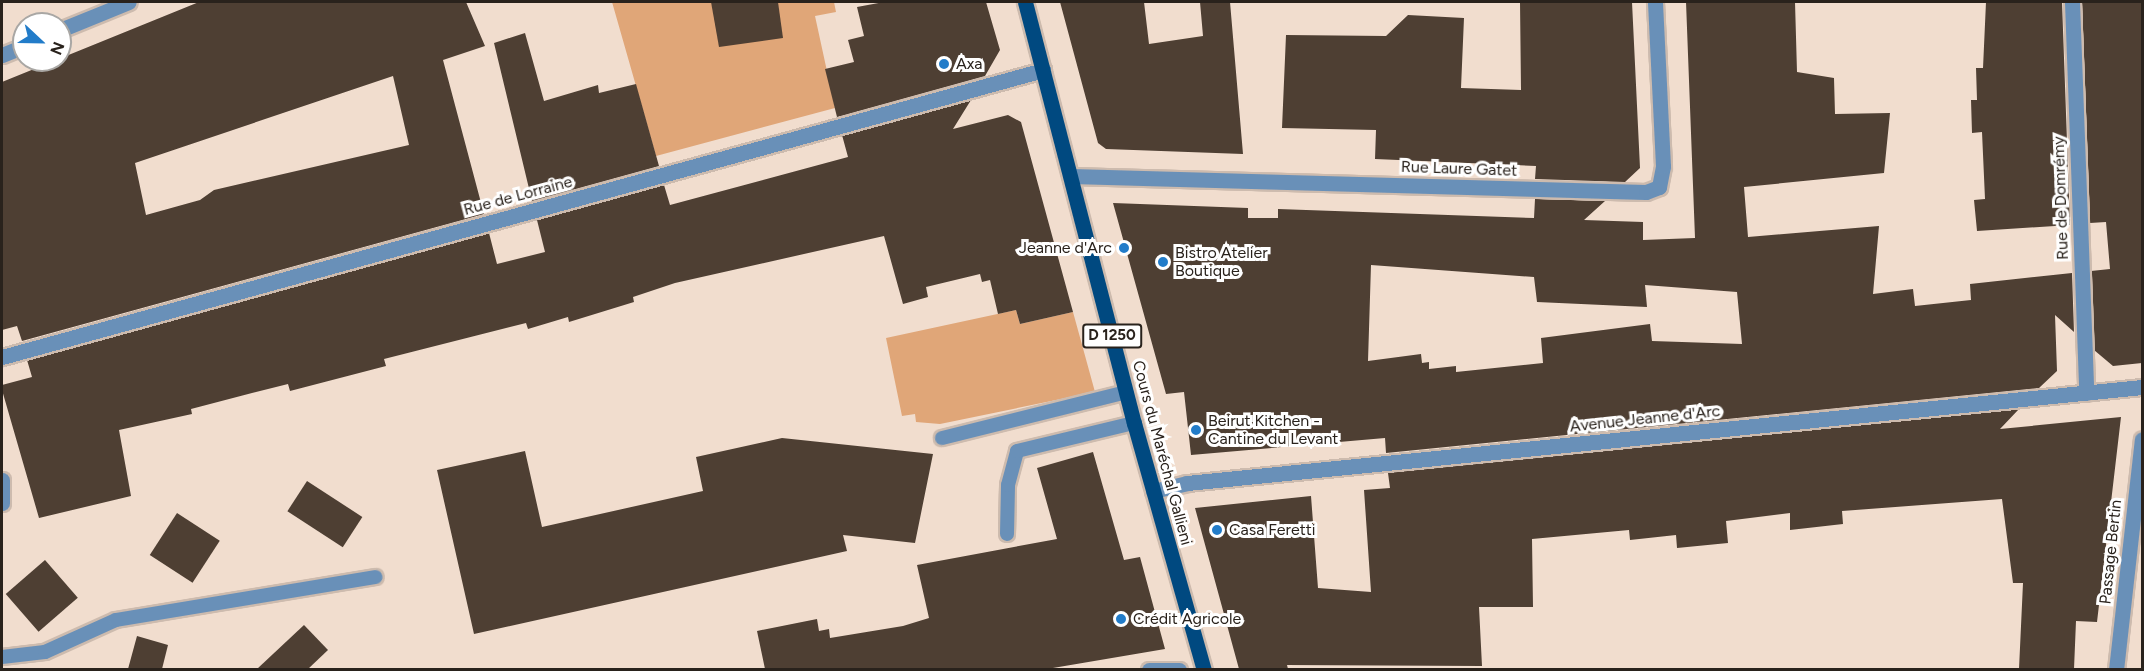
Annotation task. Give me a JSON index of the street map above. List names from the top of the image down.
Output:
{
  "streets": {
    "main road": ["D 1250", "Cours du Maréchal Gallieni"],
    "street": [
      "Rue Laure Gatet",
      "Rue de Lorraine",
      "Rue de Domrémy",
      "Avenue Jeanne d'Arc",
      "Passage Bertin"
    ]
  },
  "crossings": [
    ["Rue Laure Gatet", "Cours du Maréchal Gallieni"],
    ["Rue de Lorraine", "Cours du Maréchal Gallieni"],
    ["Rue de Domrémy", "Avenue Jeanne d'Arc"],
    ["Avenue Jeanne d'Arc", "Cours du Maréchal Gallieni"]
  ],
  "places": [
    "Axa",
    "Jeanne d'Arc",
    "Bistro Atelier Boutique",
    "Beirut Kitchen - Cantine du Levant",
    "Casa Feretti",
    "Crédit Agricole"
  ],
  "north": "right"
}
